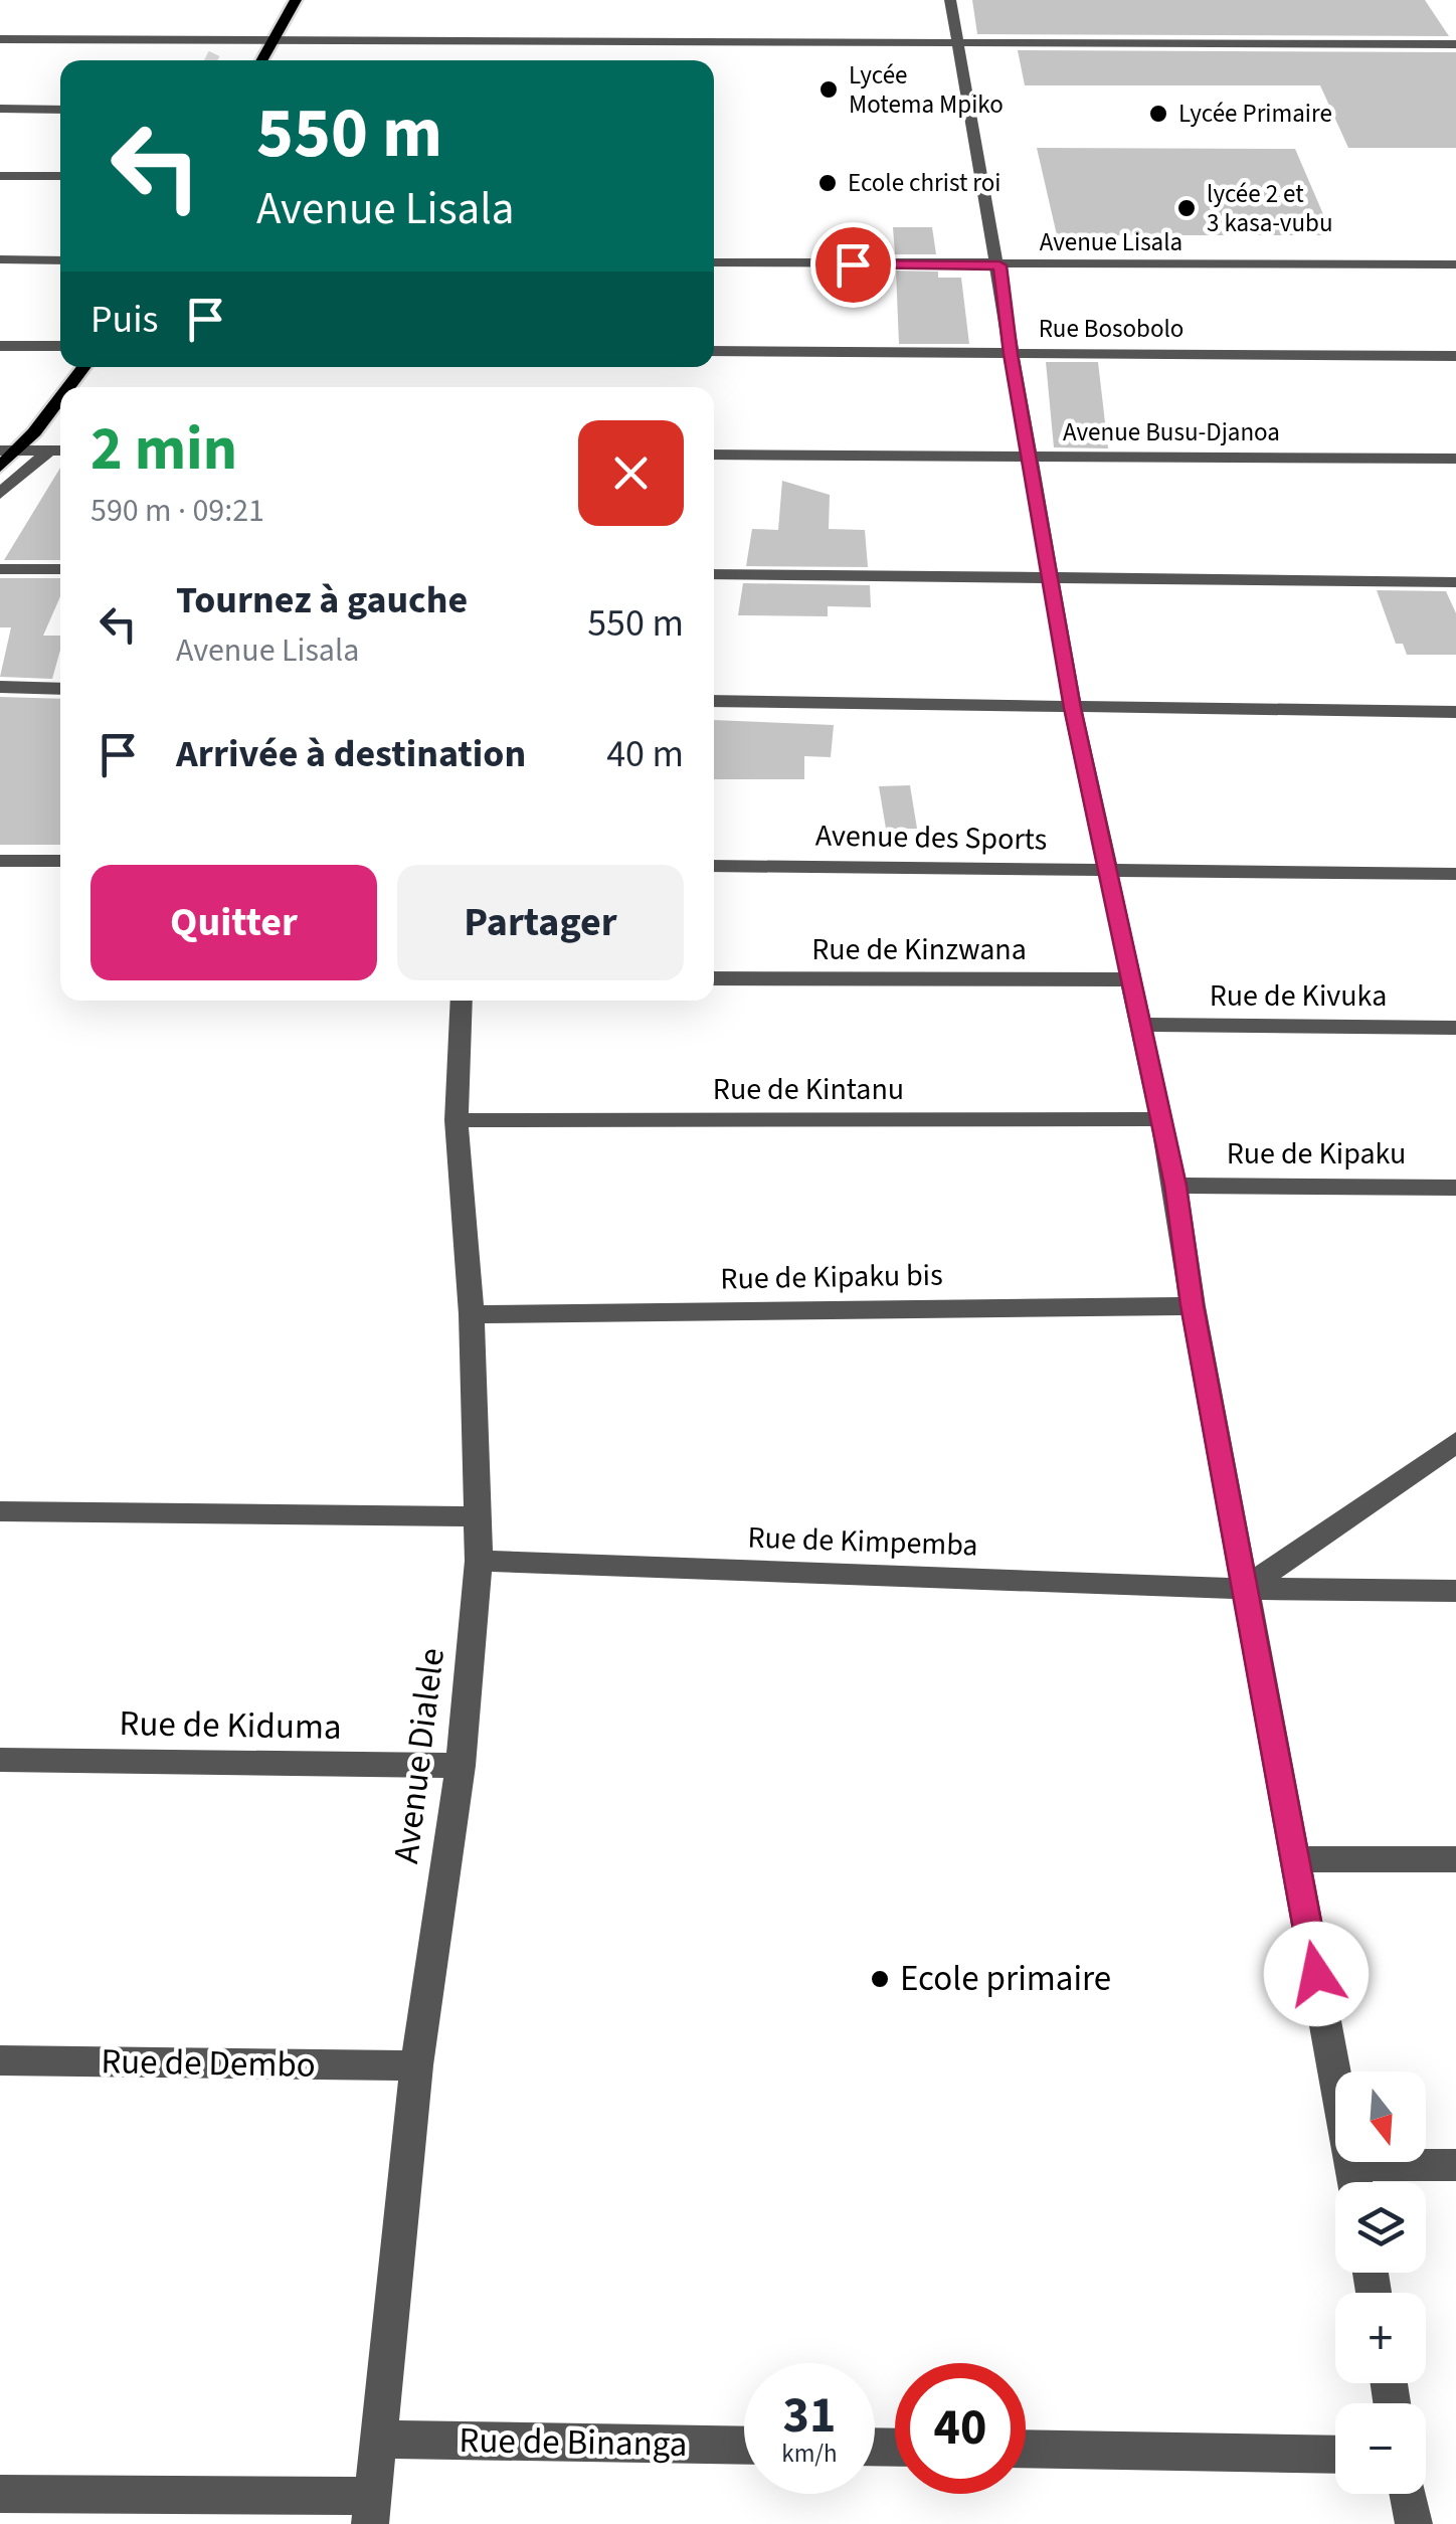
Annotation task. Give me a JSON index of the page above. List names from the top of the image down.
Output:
{
  "streets": {
    "street": [
      "Avenue Lisala",
      "Rue Bosobolo",
      "Avenue Busu-Djanoa",
      "Avenue des Sports",
      "Rue de Kinzwana",
      "Rue de Kivuka",
      "Rue de Kintanu",
      "Rue de Kipaku",
      "Rue de Kipaku bis",
      "Rue de Kimpemba",
      "Rue de Kiduma",
      "Avenue Dialele",
      "Rue de Dembo",
      "Rue de Binanga"
    ]
  },
  "crossings": [
    ["Rue de Kintanu", "Avenue Dialele"],
    ["Rue de Kipaku bis", "Avenue Dialele"],
    ["Rue de Kimpemba", "Avenue Dialele"],
    ["Rue de Kiduma", "Avenue Dialele"],
    ["Avenue Dialele", "Rue de Dembo"],
    ["Avenue Dialele", "Rue de Binanga"]
  ],
  "places": [
    "Lycée Motema Mpiko",
    "Lycée Primaire",
    "Ecole christ roi",
    "lycée 2 et 3 kasa-vubu",
    "Ecole primaire"
  ],
  "north": "bottom",
  "page": {
    "turn": ["550 m", "Avenue Lisala"],
    "then": "Puis",
    "heading": ["2 min", "590 m · 09:21"],
    "list": [
      {
        "name": "Tournez à gauche",
        "note": "Avenue Lisala",
        "value": "550 m"
      },
      {
        "name": "Arrivée à destination",
        "value": "40 m"
      }
    ],
    "buttons": ["Quitter", "Partager"],
    "map_buttons": ["+", "−"],
    "speed": "31 km/h",
    "limit": "40"
  }
}
